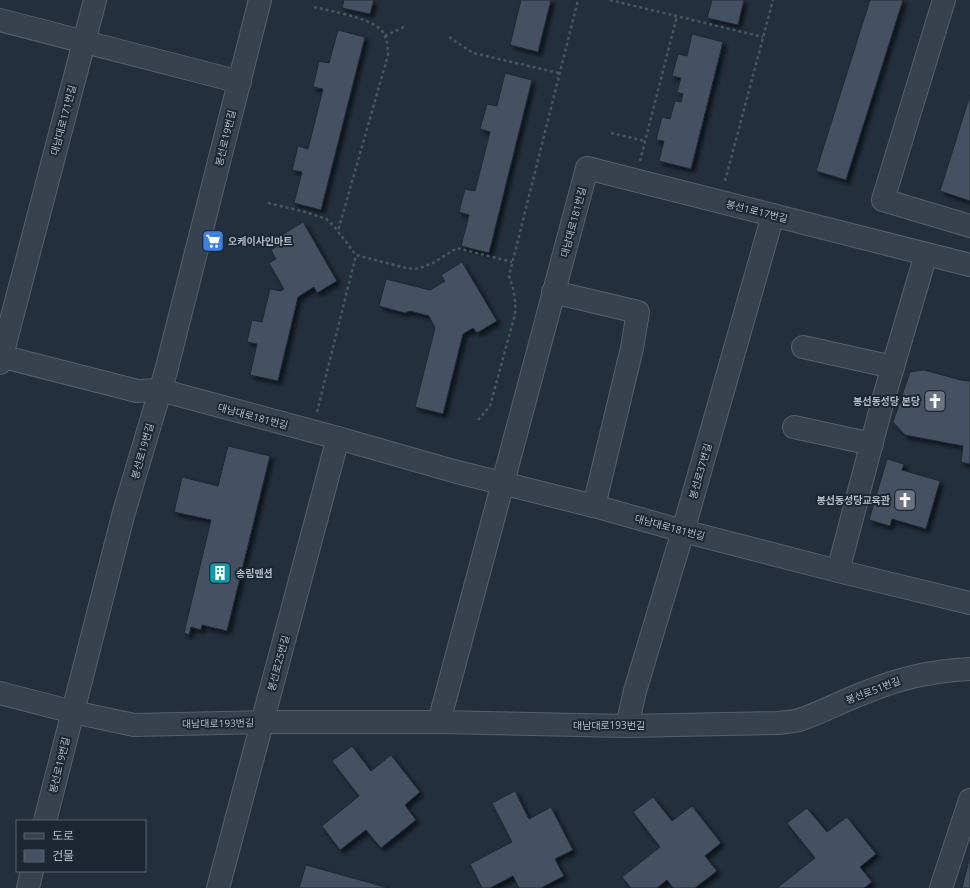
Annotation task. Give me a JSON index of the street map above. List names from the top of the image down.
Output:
{
  "streets": {
    "street": [
      "대남대로171번길",
      "봉선로19번길",
      "봉선1로17번길",
      "대남대로181번길",
      "봉선로37번길",
      "봉선로25번길",
      "봉선로51번길",
      "대남대로193번길"
    ]
  },
  "crossings": [
    ["대남대로171번길", "대남대로181번길"],
    ["봉선로19번길", "대남대로181번길"],
    ["봉선로19번길", "대남대로193번길"],
    ["봉선1로17번길", "대남대로181번길"],
    ["봉선1로17번길", "봉선로37번길"],
    ["대남대로181번길", "봉선로37번길"],
    ["대남대로181번길", "봉선로25번길"],
    ["봉선로37번길", "대남대로193번길"],
    ["봉선로25번길", "대남대로193번길"],
    ["봉선로51번길", "대남대로193번길"]
  ],
  "places": {
    "supermarket": ["오케이사인마트"],
    "church": ["봉선동성당 본당", "봉선동성당교육관"],
    "building": ["송림맨션"]
  },
  "legend": ["도로", "건물"]
}
